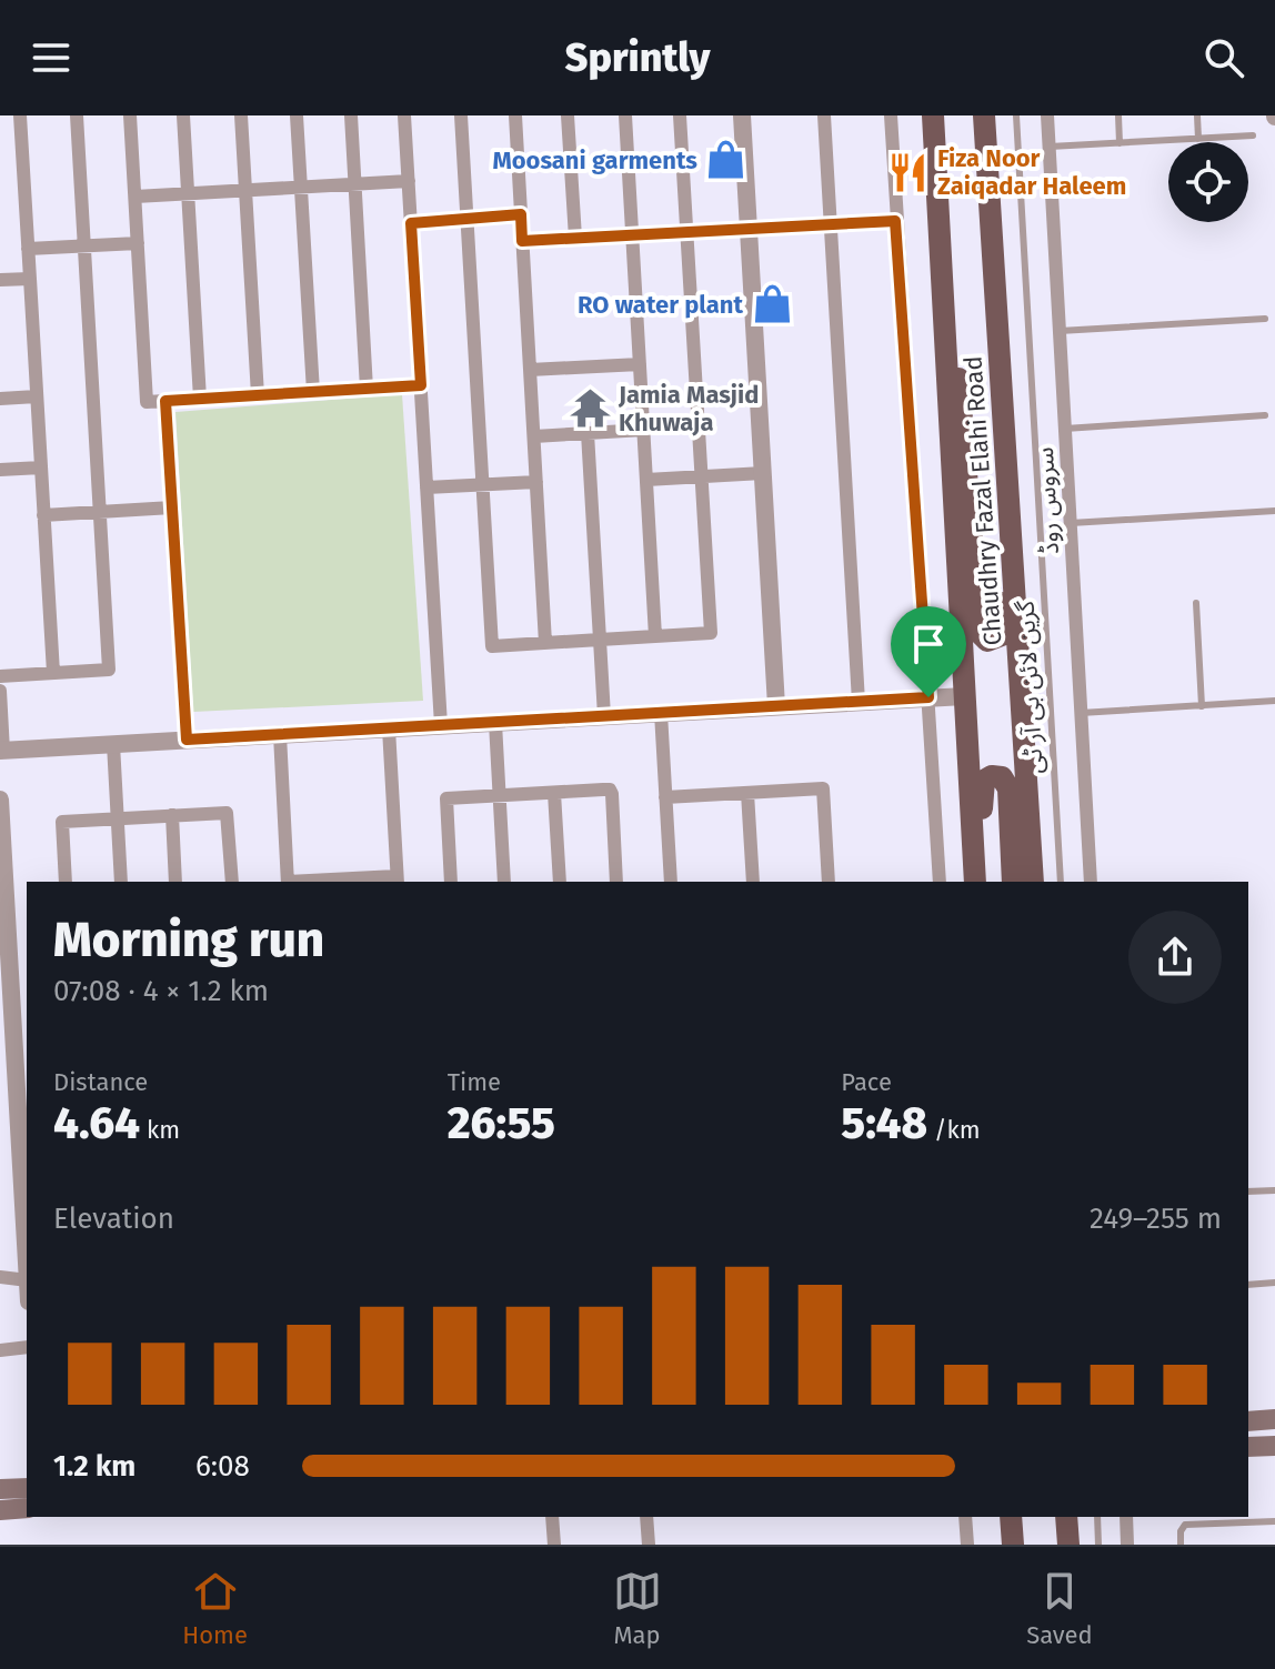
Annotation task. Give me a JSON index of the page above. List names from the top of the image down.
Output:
{
  "streets": {
    "main road": ["Chaudhry Fazal Elahi Road"],
    "street": ["سروس روڈ"],
    "lane": ["گرین لائن بی آر ٹی"]
  },
  "places": {
    "shop": ["Moosani garments", "RO water plant"],
    "restaurant": ["Fiza Noor Zaiqadar Haleem"],
    "temple": ["Jamia Masjid Khuwaja"]
  },
  "page": {
    "header": "Sprintly",
    "heading": ["Morning run", "07:08 · 4 × 1.2 km"],
    "stats": [
      ["Distance", "4.64 km"],
      ["Time", "26:55"],
      ["Pace", "5:48 /km"]
    ],
    "chart": ["Elevation", "249–255 m"],
    "list": [
      {
        "name": "1.2 km",
        "note": "6:08"
      }
    ],
    "tabs": ["Home", "Map", "Saved"]
  }
}
